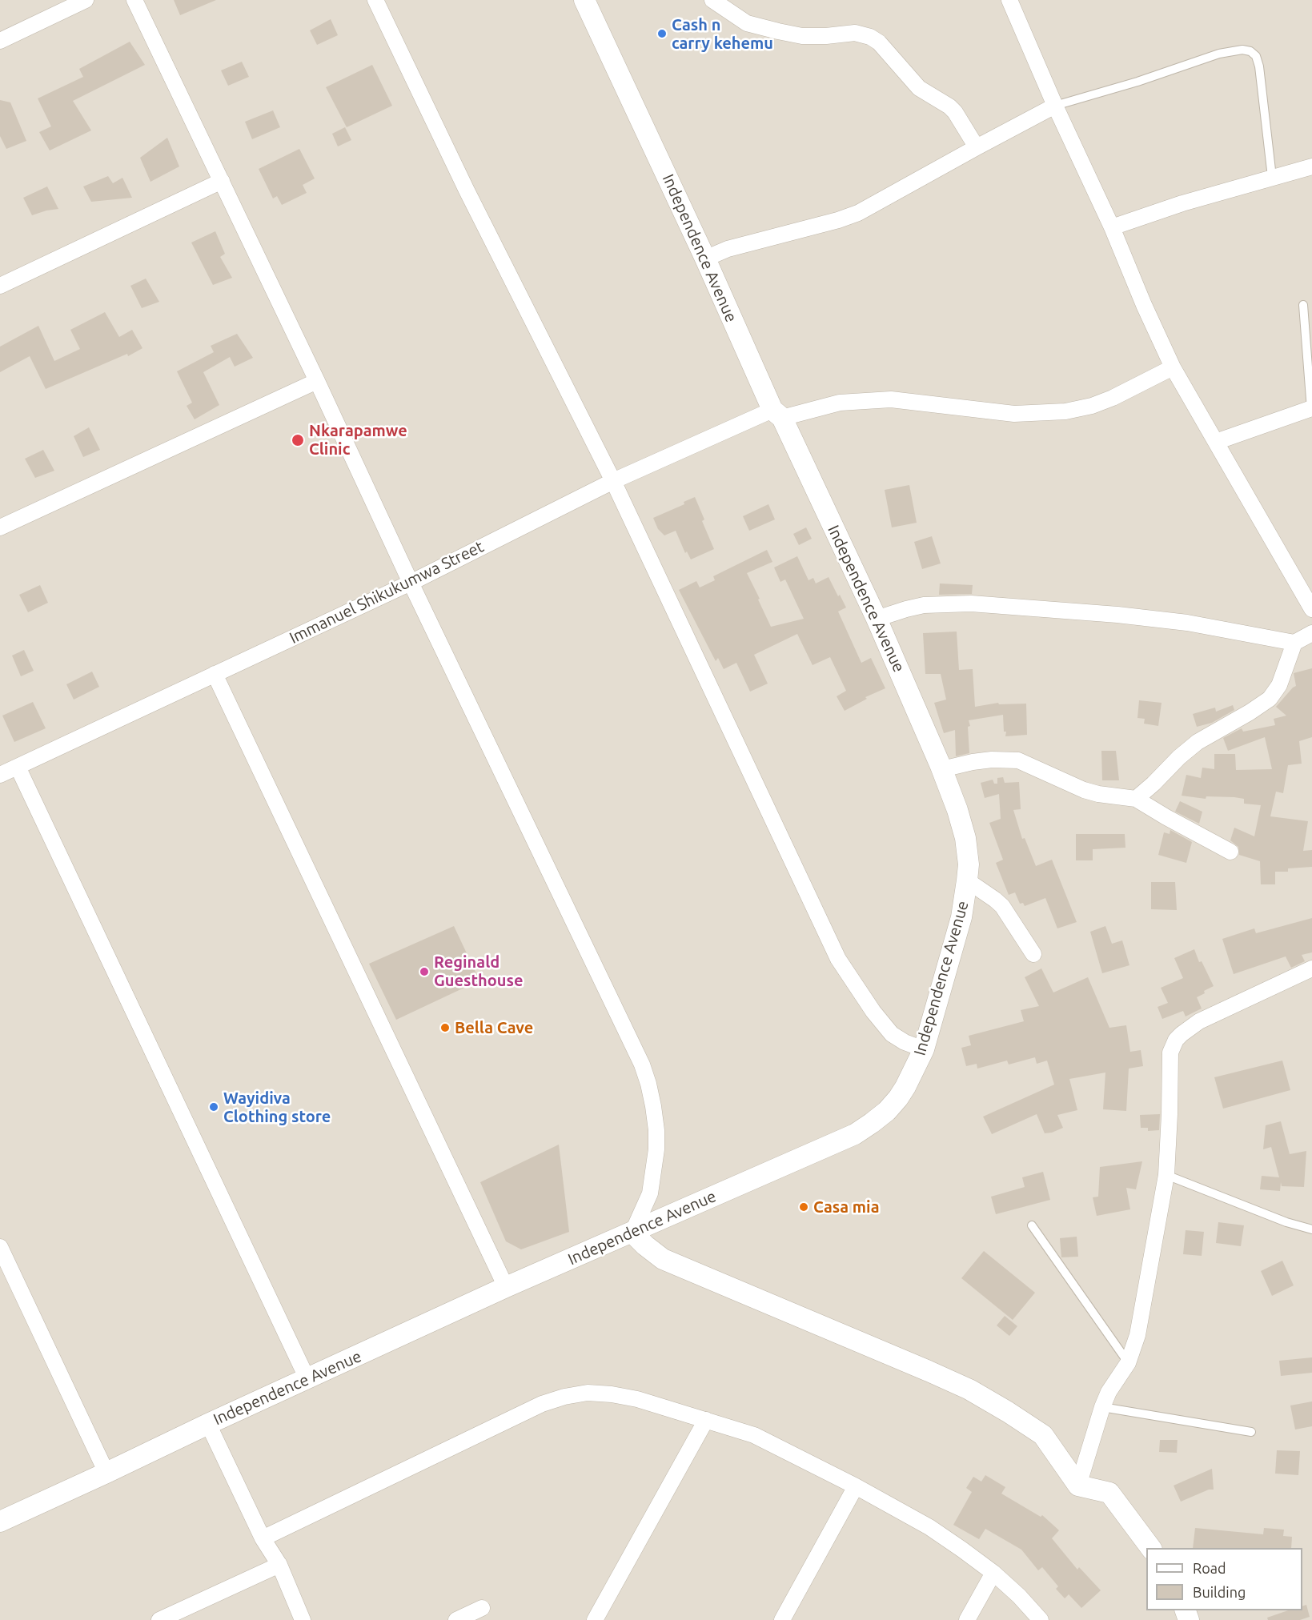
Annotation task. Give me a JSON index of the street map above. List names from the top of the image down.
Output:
{
  "streets": {
    "street": ["Independence Avenue", "Immanuel Shikukumwa Street"]
  },
  "crossings": [
    ["Independence Avenue", "Immanuel Shikukumwa Street"]
  ],
  "places": [
    "Cash n carry kehemu",
    "Nkarapamwe Clinic",
    "Reginald Guesthouse",
    "Bella Cave",
    "Wayidiva Clothing store",
    "Casa mia"
  ],
  "legend": ["Road", "Building"]
}
